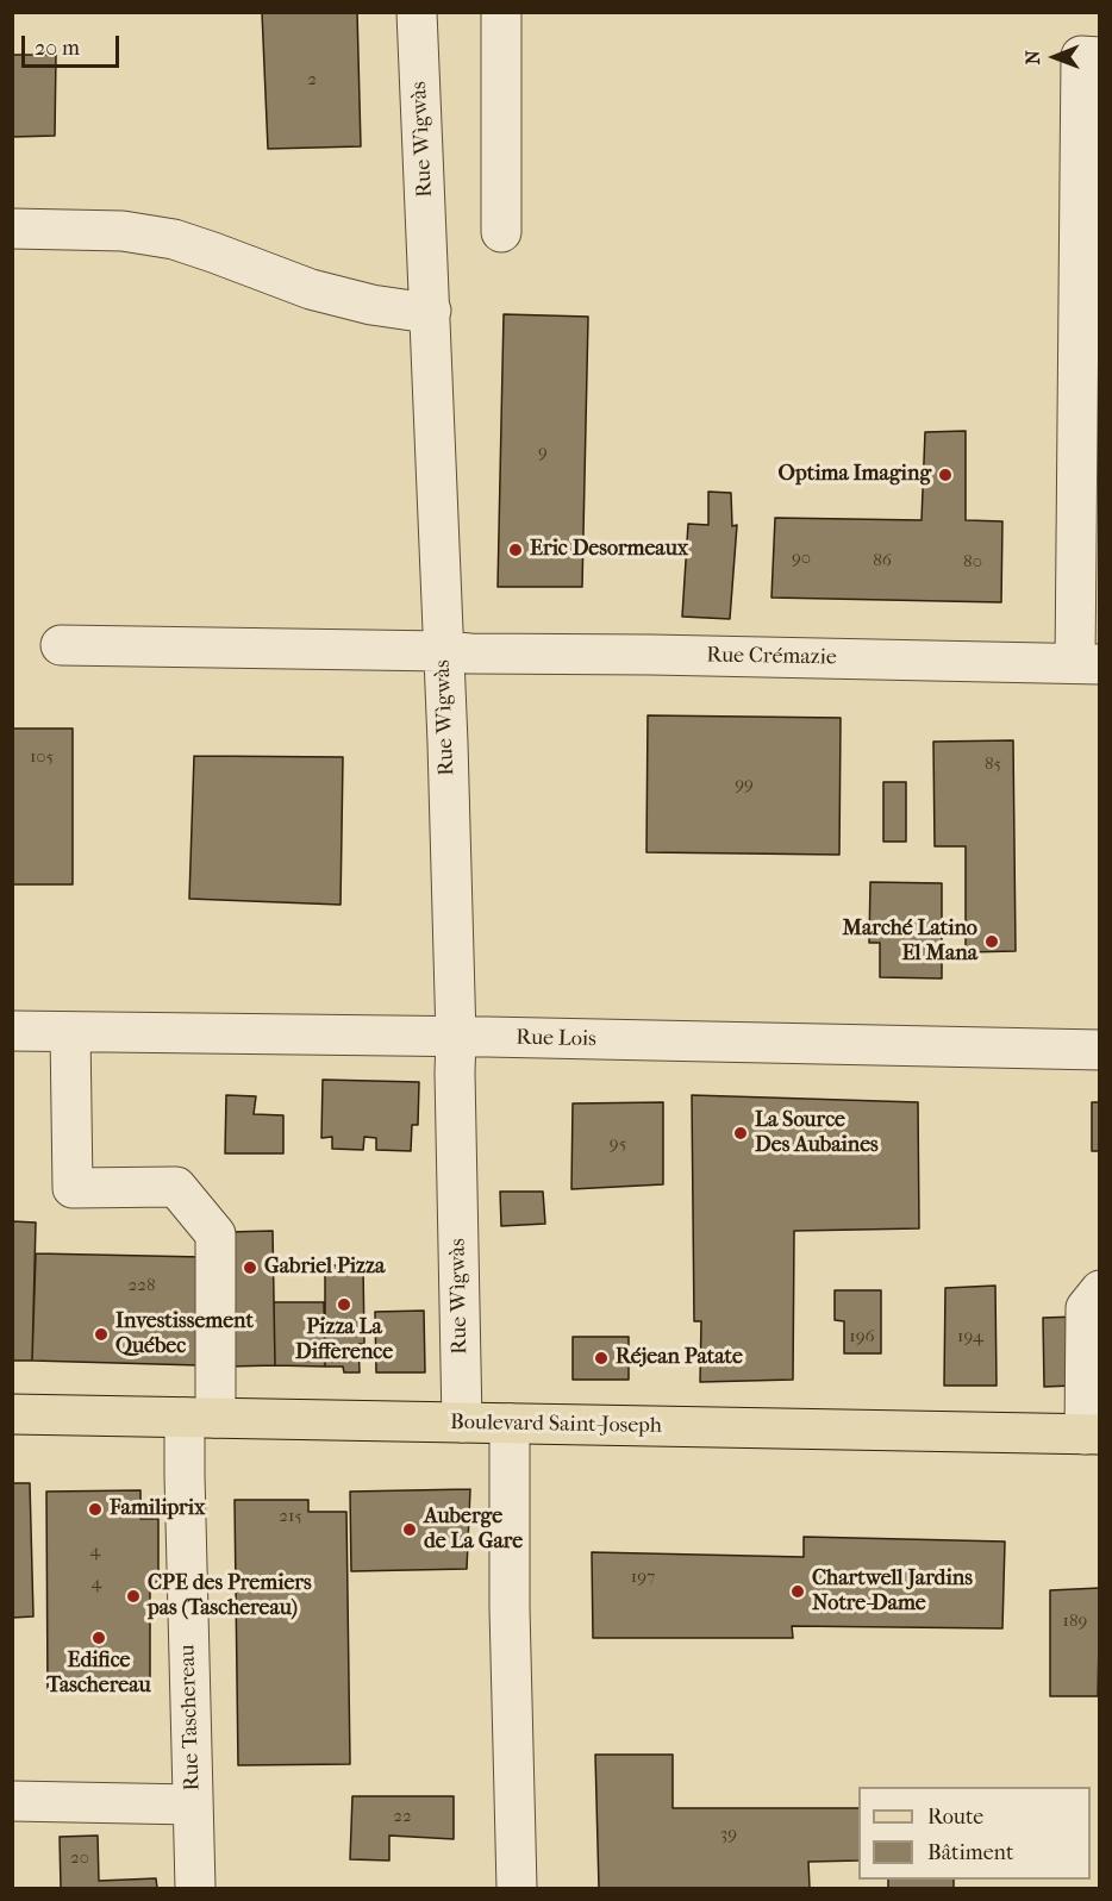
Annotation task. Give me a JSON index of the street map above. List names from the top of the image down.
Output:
{
  "streets": {
    "main road": ["Boulevard Saint-Joseph"],
    "street": [
      "Rue Wìgwàs",
      "Rue Crémazie",
      "Rue Lois",
      "Rue Taschereau"
    ]
  },
  "crossings": [
    ["Rue Wìgwàs", "Rue Crémazie"],
    ["Rue Wìgwàs", "Rue Lois"],
    ["Rue Wìgwàs", "Boulevard Saint-Joseph"],
    ["Rue Lois", "Rue Taschereau"],
    ["Boulevard Saint-Joseph", "Rue Taschereau"]
  ],
  "places": [
    "Optima Imaging",
    "Eric Desormeaux",
    "Marché Latino El Mana",
    "La Source Des Aubaines",
    "Gabriel Pizza",
    "Pizza La Difference",
    "Investissement Québec",
    "Réjean Patate",
    "Familiprix",
    "Auberge de La Gare",
    "Chartwell Jardins Notre-Dame",
    "CPE des Premiers pas (Taschereau)",
    "Edifice Taschereau"
  ],
  "house_numbers": [
    "2",
    "9",
    "90",
    "86",
    "80",
    "105",
    "85",
    "99",
    "95",
    "228",
    "196",
    "194",
    "215",
    "4",
    "197",
    "4",
    "189",
    "22",
    "39",
    "20"
  ],
  "legend": ["Route", "Bâtiment"],
  "scale_bar": "20 m",
  "north": "left"
}
